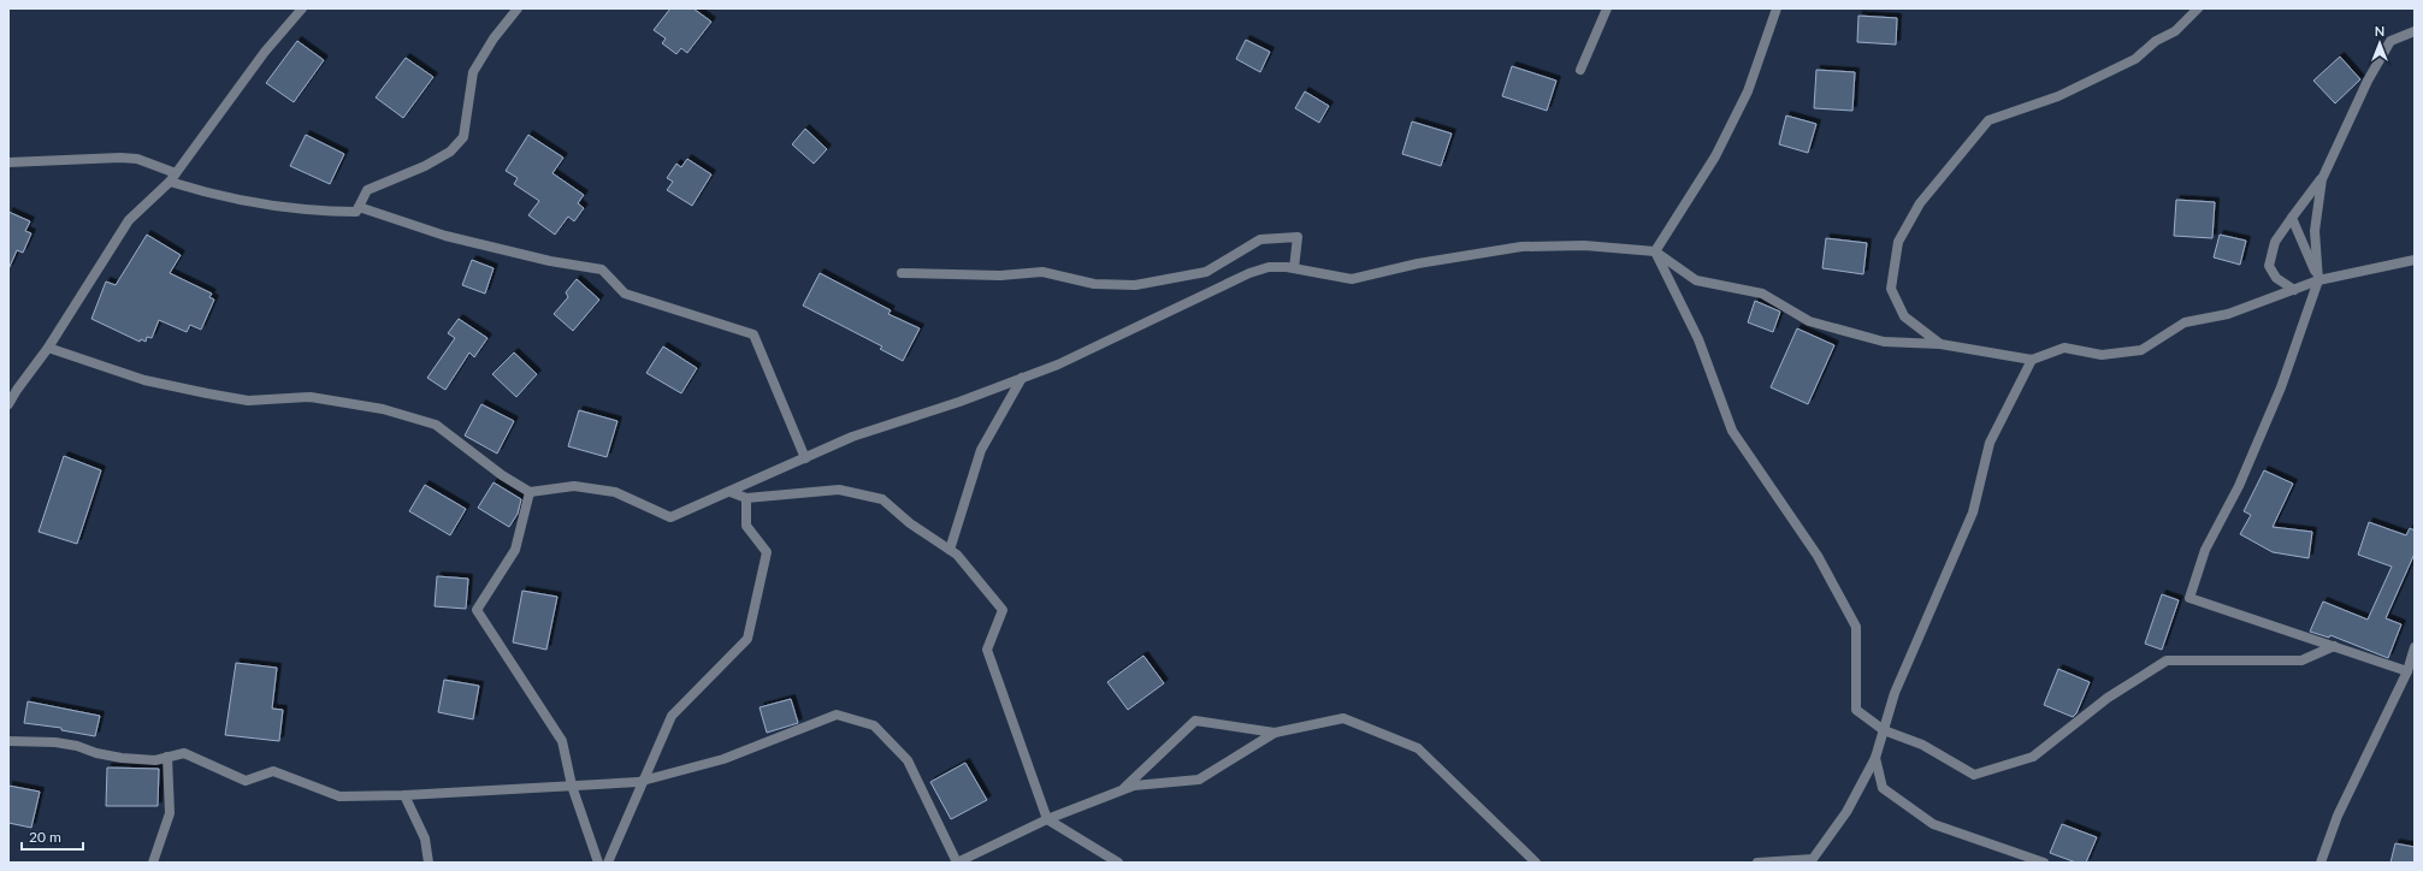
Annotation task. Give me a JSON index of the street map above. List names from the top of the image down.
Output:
{
  "scale_bar": "20 m",
  "north": "top"
}
